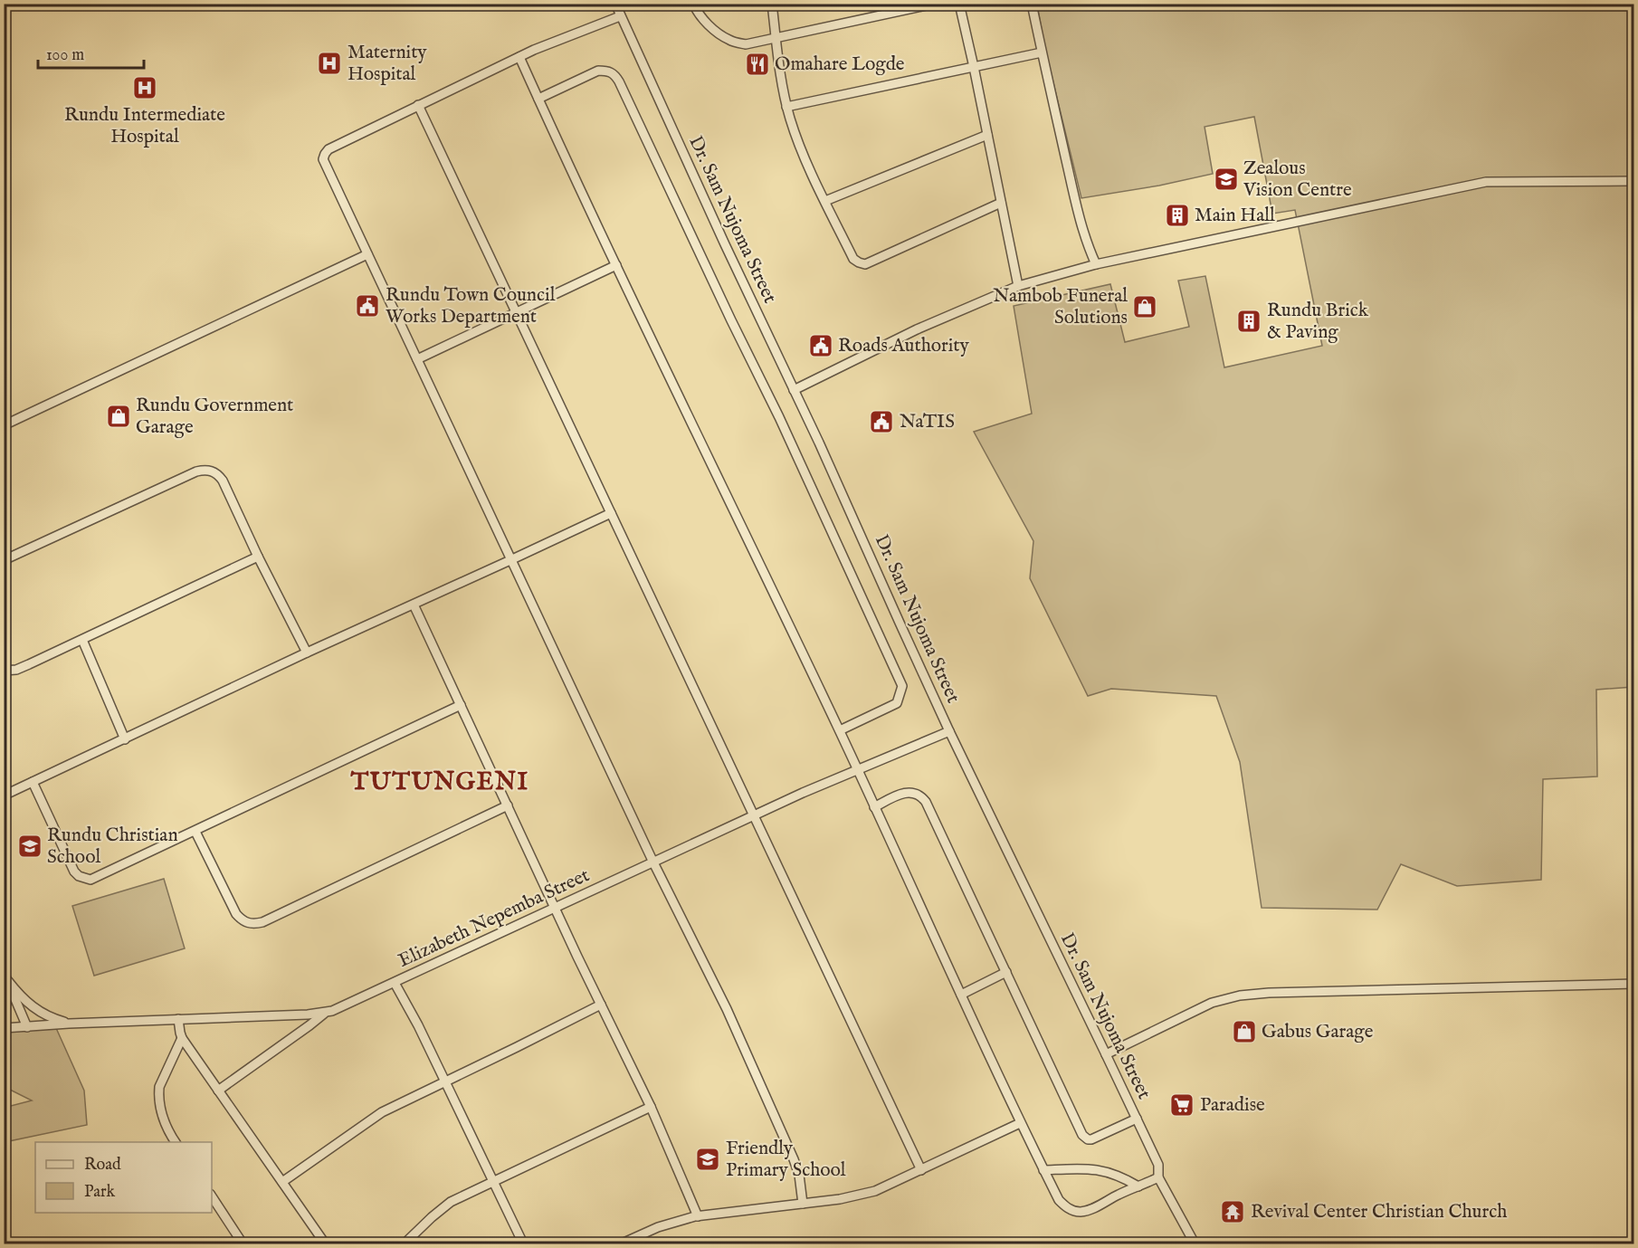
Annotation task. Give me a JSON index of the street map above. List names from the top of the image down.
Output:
{
  "streets": {
    "street": ["Dr. Sam Nujoma Street", "Elizabeth Nepemba Street"]
  },
  "crossings": [
    ["Dr. Sam Nujoma Street", "Elizabeth Nepemba Street"]
  ],
  "districts": ["TUTUNGENI"],
  "places": {
    "hospital": ["Maternity Hospital", "Rundu Intermediate Hospital"],
    "restaurant": ["Omahare Logde"],
    "school or university": ["Zealous Vision Centre", "Rundu Christian School", "Friendly Primary School"],
    "building": ["Main Hall", "Rundu Brick & Paving"],
    "public building": ["Rundu Town Council Works Department", "Roads Authority", "NaTIS"],
    "shop": ["Nambob Funeral Solutions", "Rundu Government Garage", "Gabus Garage"],
    "supermarket": ["Paradise"],
    "temple": ["Revival Center Christian Church"]
  },
  "legend": ["Road", "Park"],
  "scale_bar": "100 m"
}
